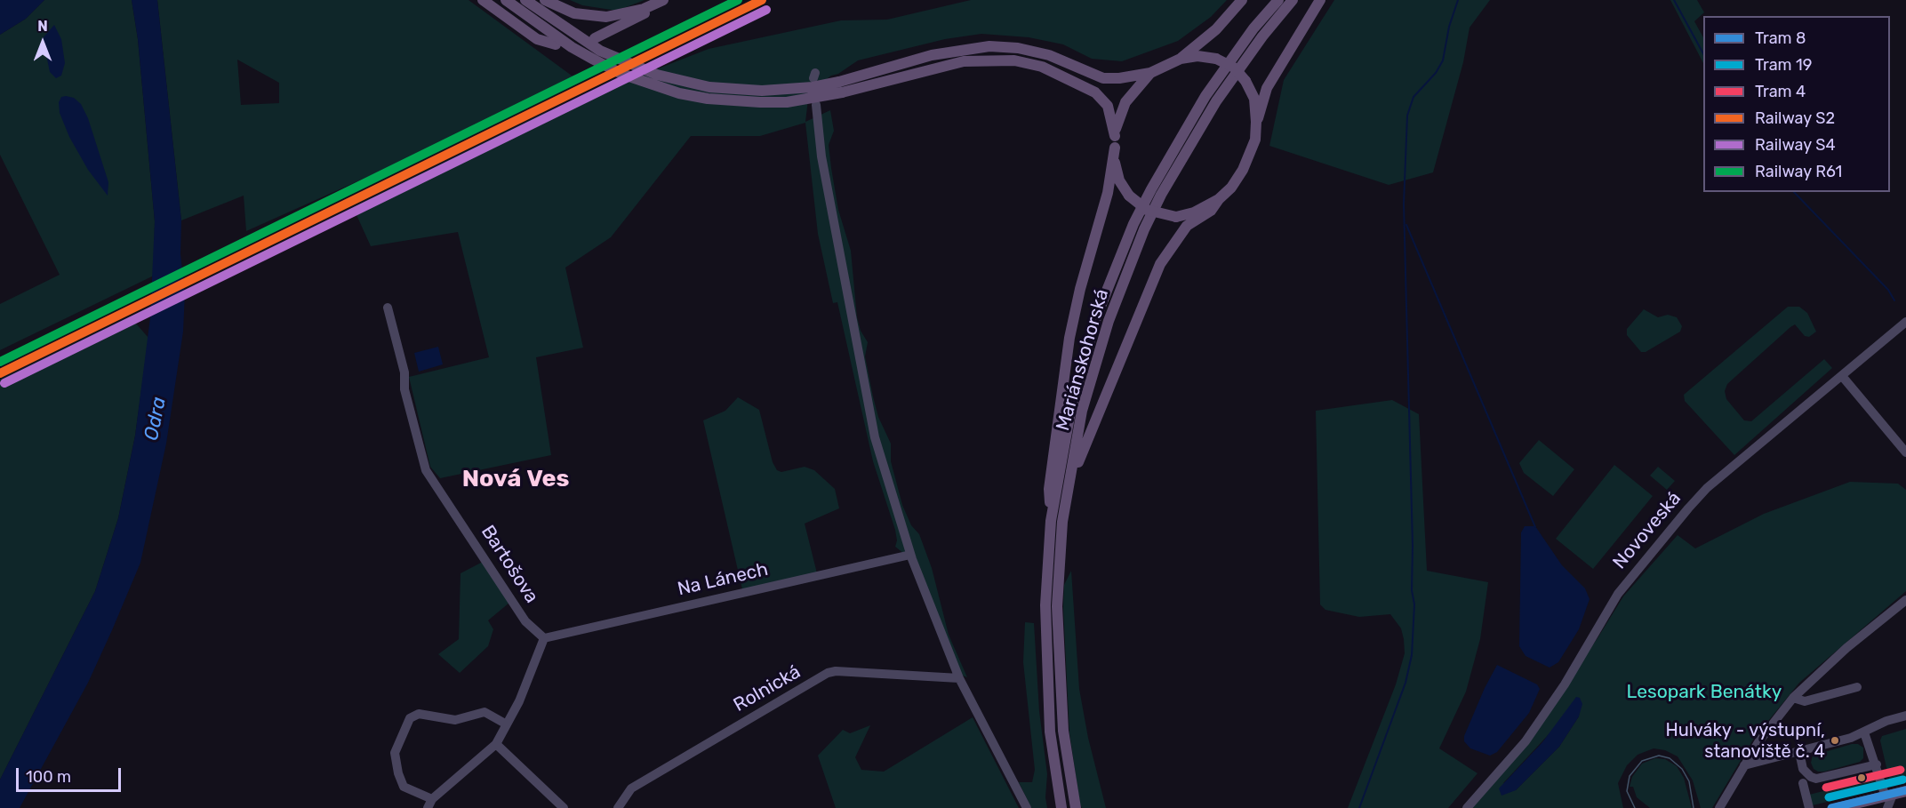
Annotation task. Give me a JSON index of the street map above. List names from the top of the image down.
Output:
{
  "streets": {
    "main road": ["Mariánskohorská"],
    "street": [
      "Novoveská",
      "Bartošova",
      "Na Lánech",
      "Rolnická"
    ]
  },
  "crossings": [
    ["Bartošova", "Na Lánech"]
  ],
  "districts": ["Nová Ves"],
  "water": ["Odra"],
  "parks": ["Lesopark Benátky"],
  "places": ["Hulváky - výstupní, stanoviště č. 4"],
  "lines": [
    "rail line S2",
    "rail line R61",
    "rail line S4",
    "tram line 4",
    "tram line 19",
    "tram line 8"
  ],
  "legend": [
    "Tram 8",
    "Tram 19",
    "Tram 4",
    "Railway S2",
    "Railway S4",
    "Railway R61"
  ],
  "scale_bar": "100 m",
  "north": "top"
}
